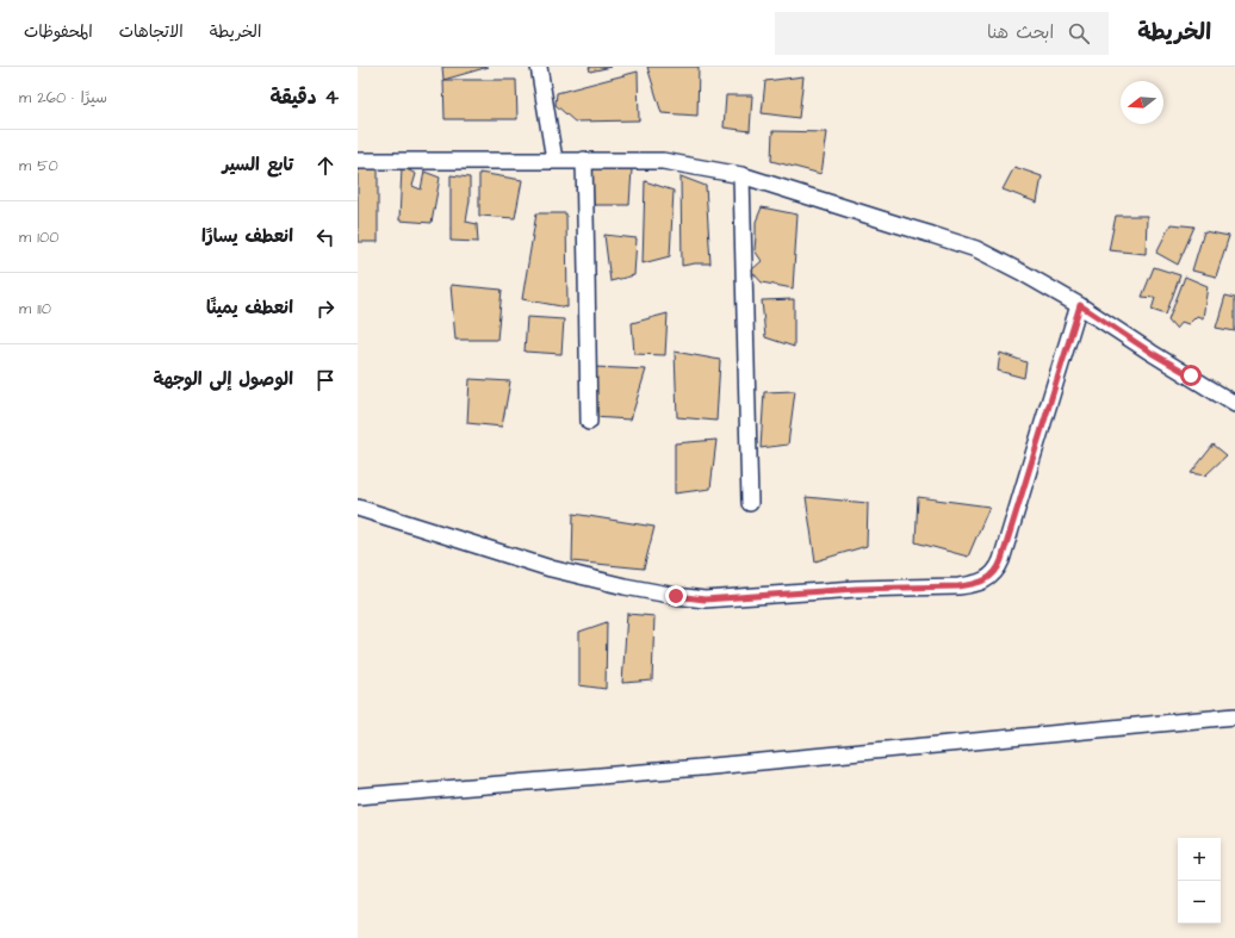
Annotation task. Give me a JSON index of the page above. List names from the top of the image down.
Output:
{
  "north": "left",
  "page": {
    "header": "الخريطة",
    "search": "ابحث هنا",
    "nav": ["الخريطة", "الاتجاهات", "المحفوظات"],
    "heading": ["4 دقيقة", "سيرًا · 260 m"],
    "list": [
      ["تابع السير", "50 m"],
      ["انعطف يسارًا", "100 m"],
      ["انعطف يمينًا", "110 m"],
      "الوصول إلى الوجهة"
    ],
    "map_buttons": ["+", "−"]
  }
}
